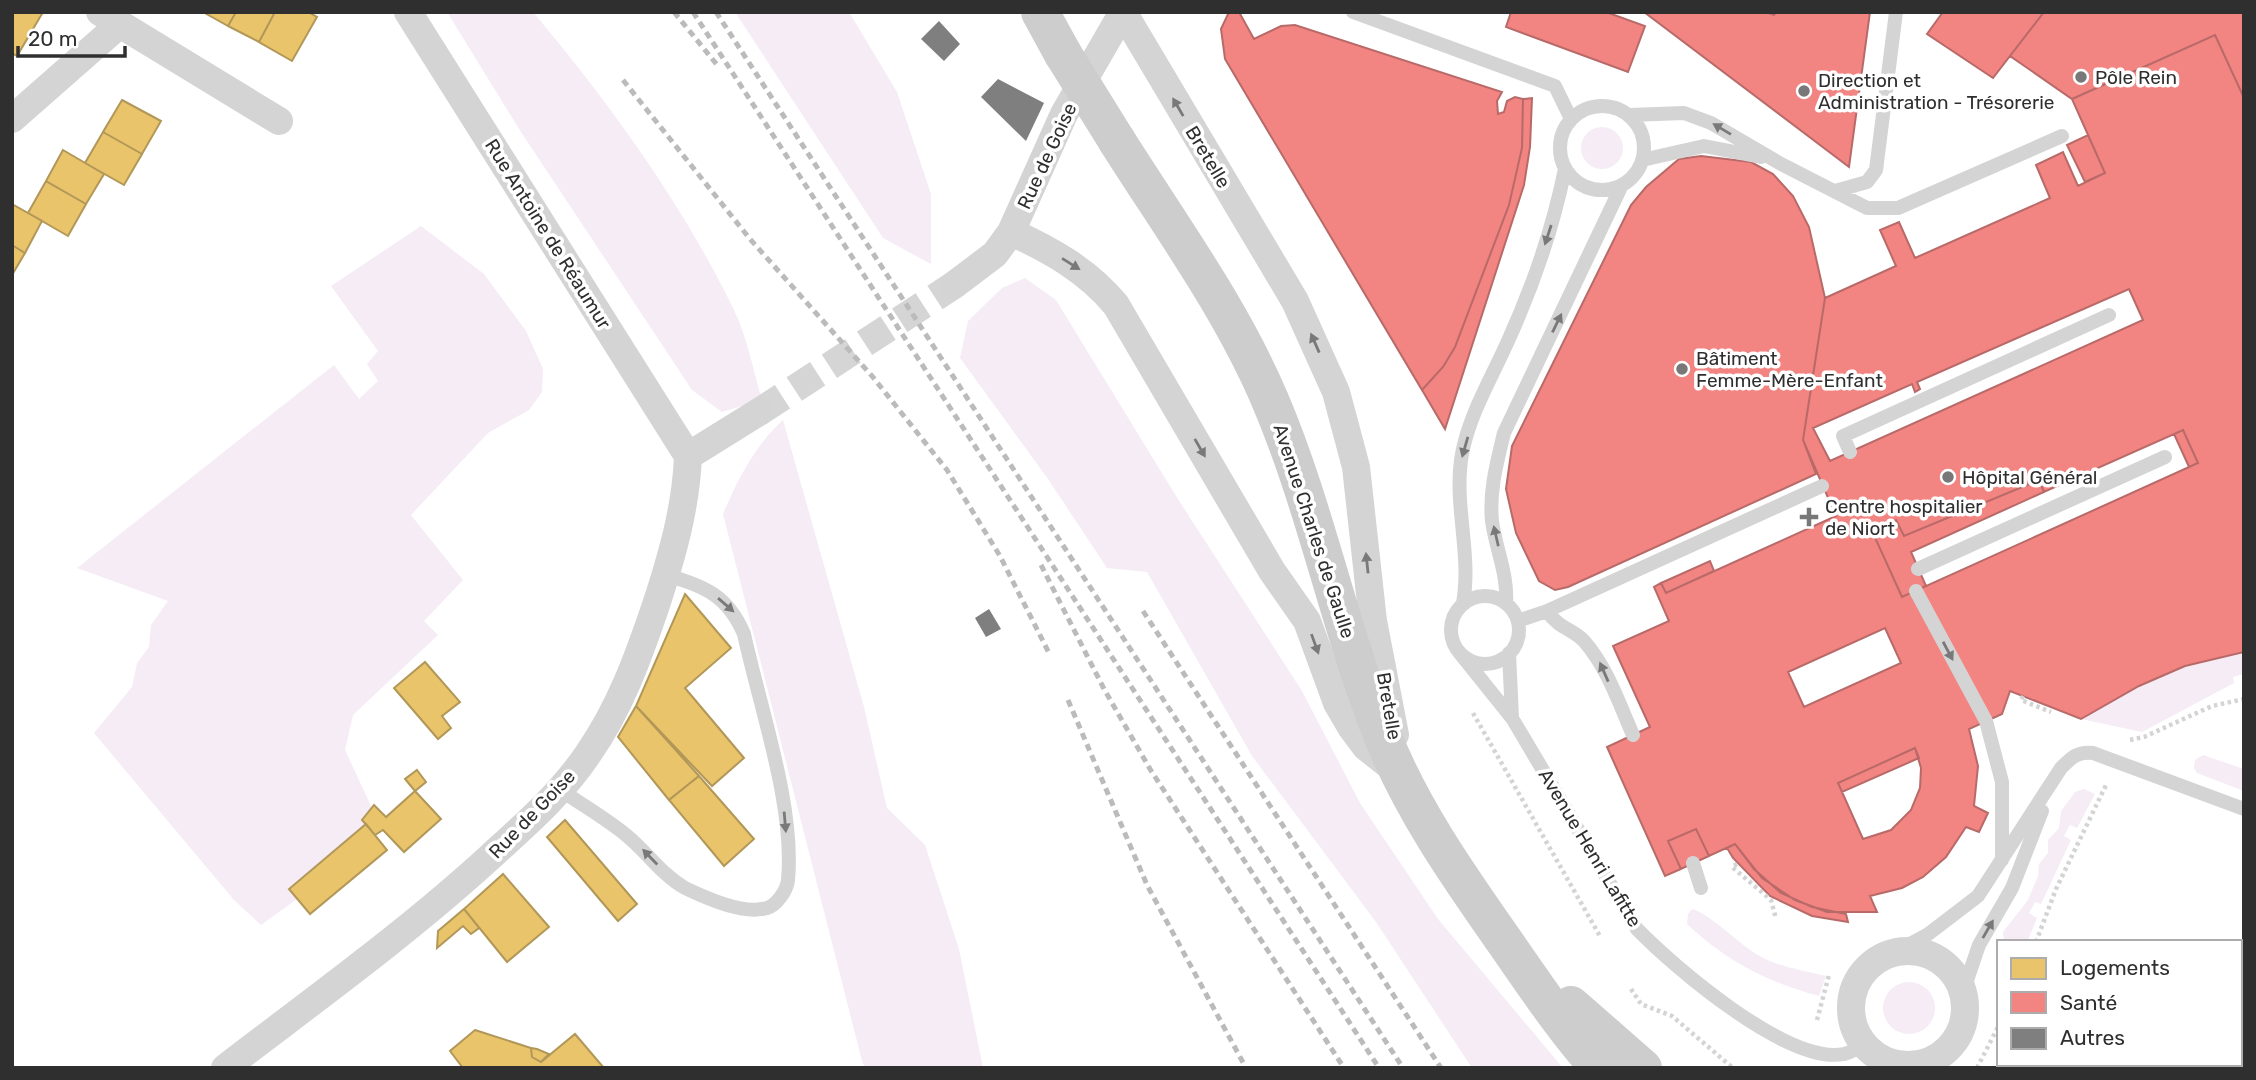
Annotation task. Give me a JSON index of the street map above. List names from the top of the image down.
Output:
{
  "streets": {
    "main road": ["Avenue Charles de Gaulle"],
    "street": ["Rue de Goise", "Bretelle", "Rue Antoine de Réaumur"],
    "lane": ["Avenue Henri Lafitte"]
  },
  "crossings": [
    ["Rue de Goise", "Bretelle"],
    ["Rue de Goise", "Rue Antoine de Réaumur"],
    ["Bretelle", "Avenue Charles de Gaulle"]
  ],
  "places": {
    "other": [
      "Pôle Rein",
      "Direction et Administration - Trésorerie",
      "Bâtiment Femme-Mère-Enfant",
      "Hôpital Général"
    ],
    "health": ["Centre hospitalier de Niort"]
  },
  "legend": ["Logements", "Santé", "Autres"],
  "scale_bar": "20 m"
}
